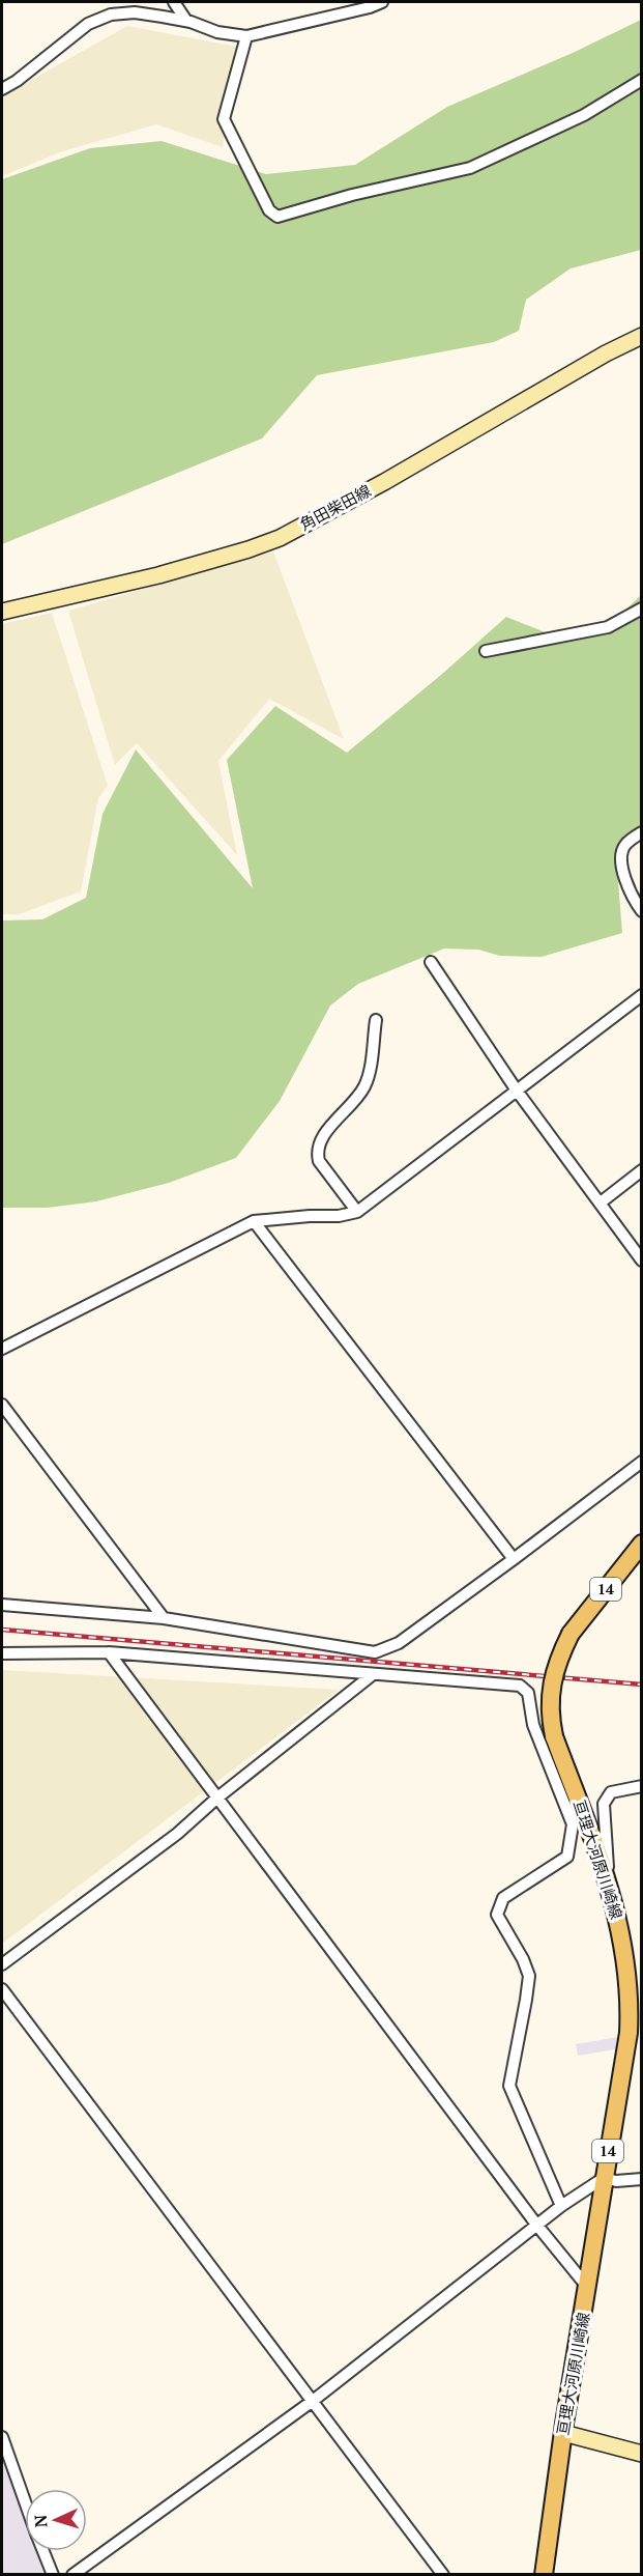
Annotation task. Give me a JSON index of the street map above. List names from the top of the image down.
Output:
{
  "streets": {
    "main road": ["角田柴田線", "14", "亘理大河原川崎線"]
  },
  "north": "left"
}
